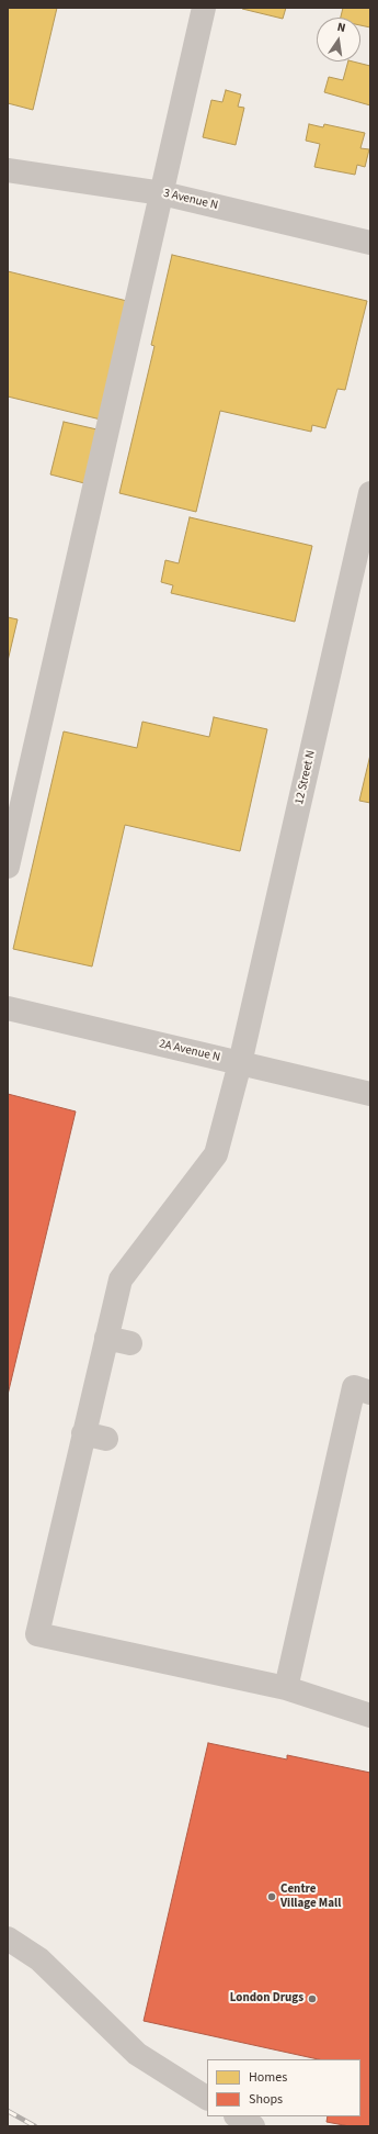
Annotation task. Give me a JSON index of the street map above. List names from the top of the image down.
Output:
{
  "streets": {
    "street": ["3 Avenue N", "12 Street N", "2A Avenue N"]
  },
  "crossings": [
    ["12 Street N", "2A Avenue N"]
  ],
  "places": ["Centre Village Mall", "London Drugs"],
  "legend": ["Homes", "Shops"],
  "north": "top"
}
